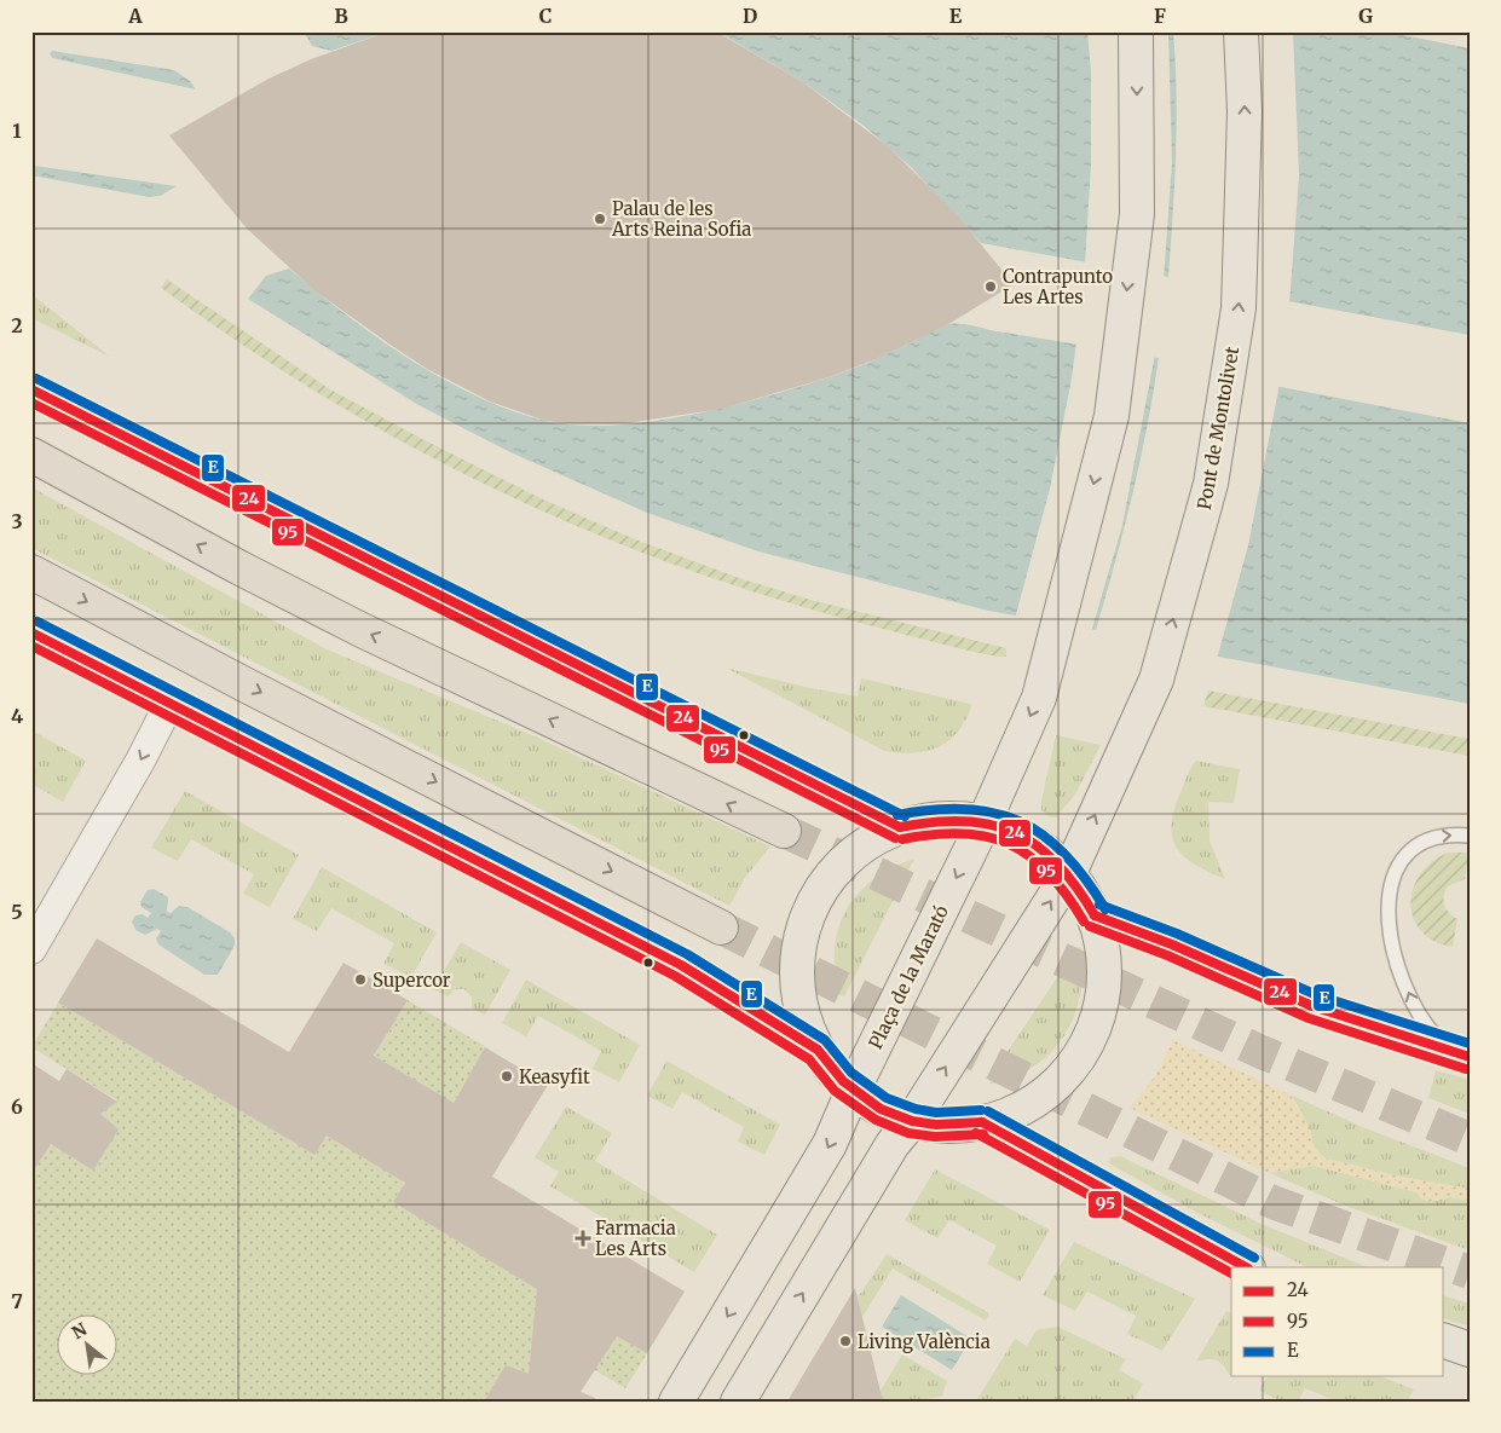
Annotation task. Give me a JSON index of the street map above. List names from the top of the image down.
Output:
{
  "streets": {
    "main road": ["Pont de Montolivet", "Plaça de la Marató"]
  },
  "places": {
    "other": [
      "Palau de les Arts Reina Sofia",
      "Contrapunto Les Artes",
      "Supercor",
      "Keasyfit",
      "Living València"
    ],
    "health": ["Farmacia Les Arts"]
  },
  "lines": ["transit line E", "transit line 24", "transit line 95"],
  "legend": ["24", "95", "E"],
  "north": "top left",
  "grid": {
    "columns": [
      "A",
      "B",
      "C",
      "D",
      "E",
      "F",
      "G"
    ],
    "rows": [
      "1",
      "2",
      "3",
      "4",
      "5",
      "6",
      "7"
    ]
  }
}
